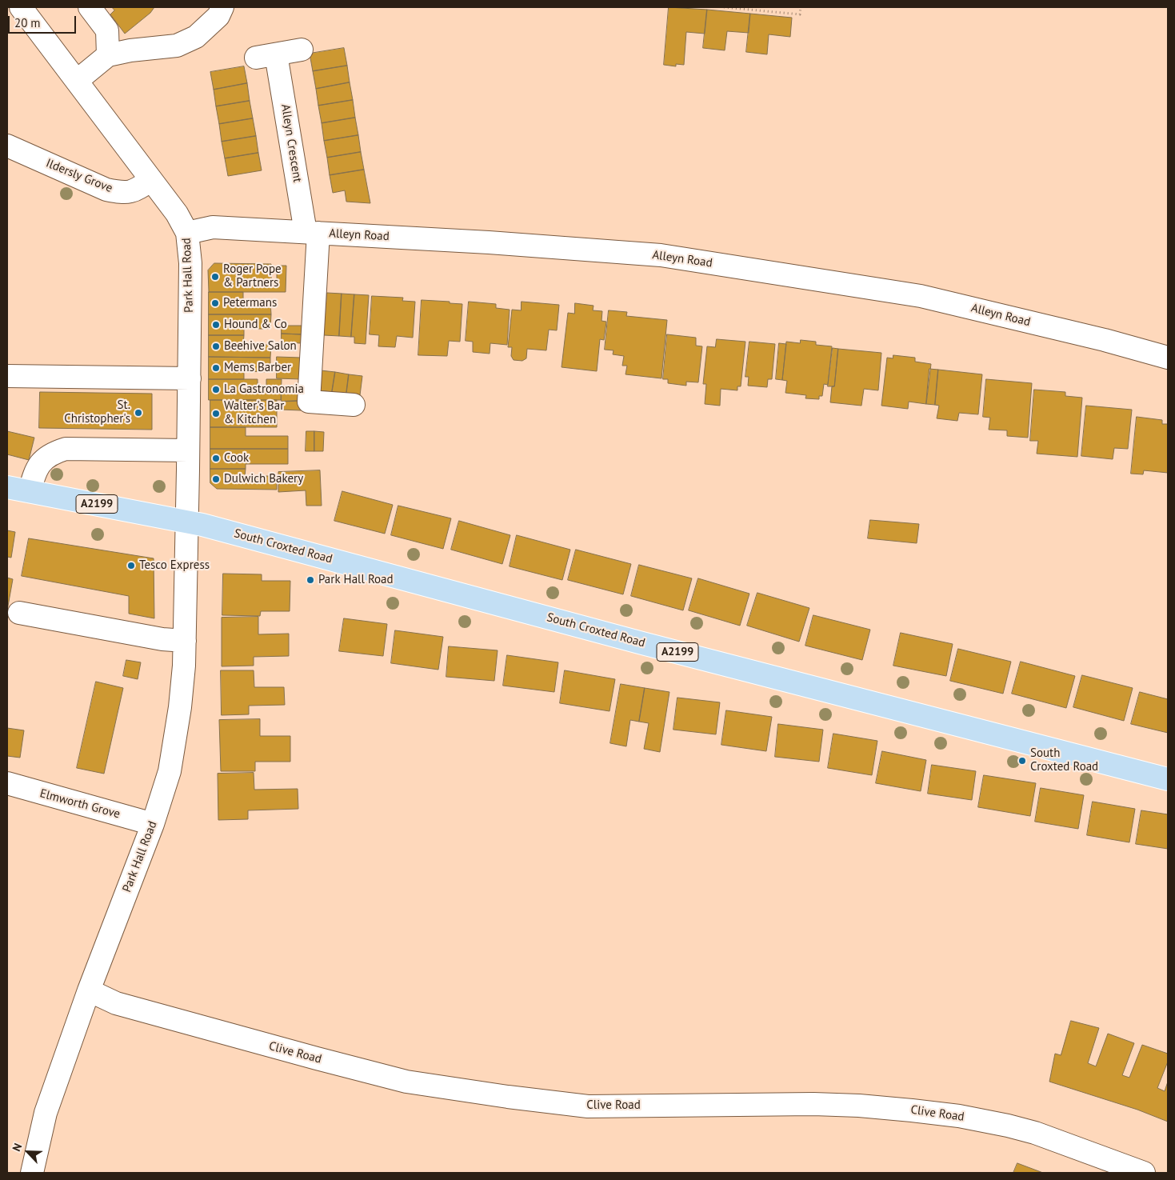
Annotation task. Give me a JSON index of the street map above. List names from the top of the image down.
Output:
{
  "streets": {
    "main road": ["A2199", "South Croxted Road"],
    "street": [
      "Alleyn Crescent",
      "Ildersly Grove",
      "Alleyn Road",
      "Park Hall Road",
      "Elmworth Grove",
      "Clive Road"
    ]
  },
  "crossings": [
    ["Alleyn Crescent", "Alleyn Road"],
    ["Ildersly Grove", "Park Hall Road"],
    ["Alleyn Road", "Park Hall Road"],
    ["Park Hall Road", "A2199"],
    ["Park Hall Road", "South Croxted Road"],
    ["Park Hall Road", "Elmworth Grove"],
    ["Park Hall Road", "Clive Road"],
    ["A2199", "South Croxted Road"]
  ],
  "places": [
    "Roger Pope & Partners",
    "Petermans",
    "Hound & Co",
    "Beehive Salon",
    "Mems Barber",
    "La Gastronomia",
    "St. Christopher's",
    "Walter's Bar & Kitchen",
    "Cook",
    "Dulwich Bakery",
    "Tesco Express",
    "Park Hall Road",
    "South Croxted Road"
  ],
  "scale_bar": "20 m",
  "north": "top left"
}
